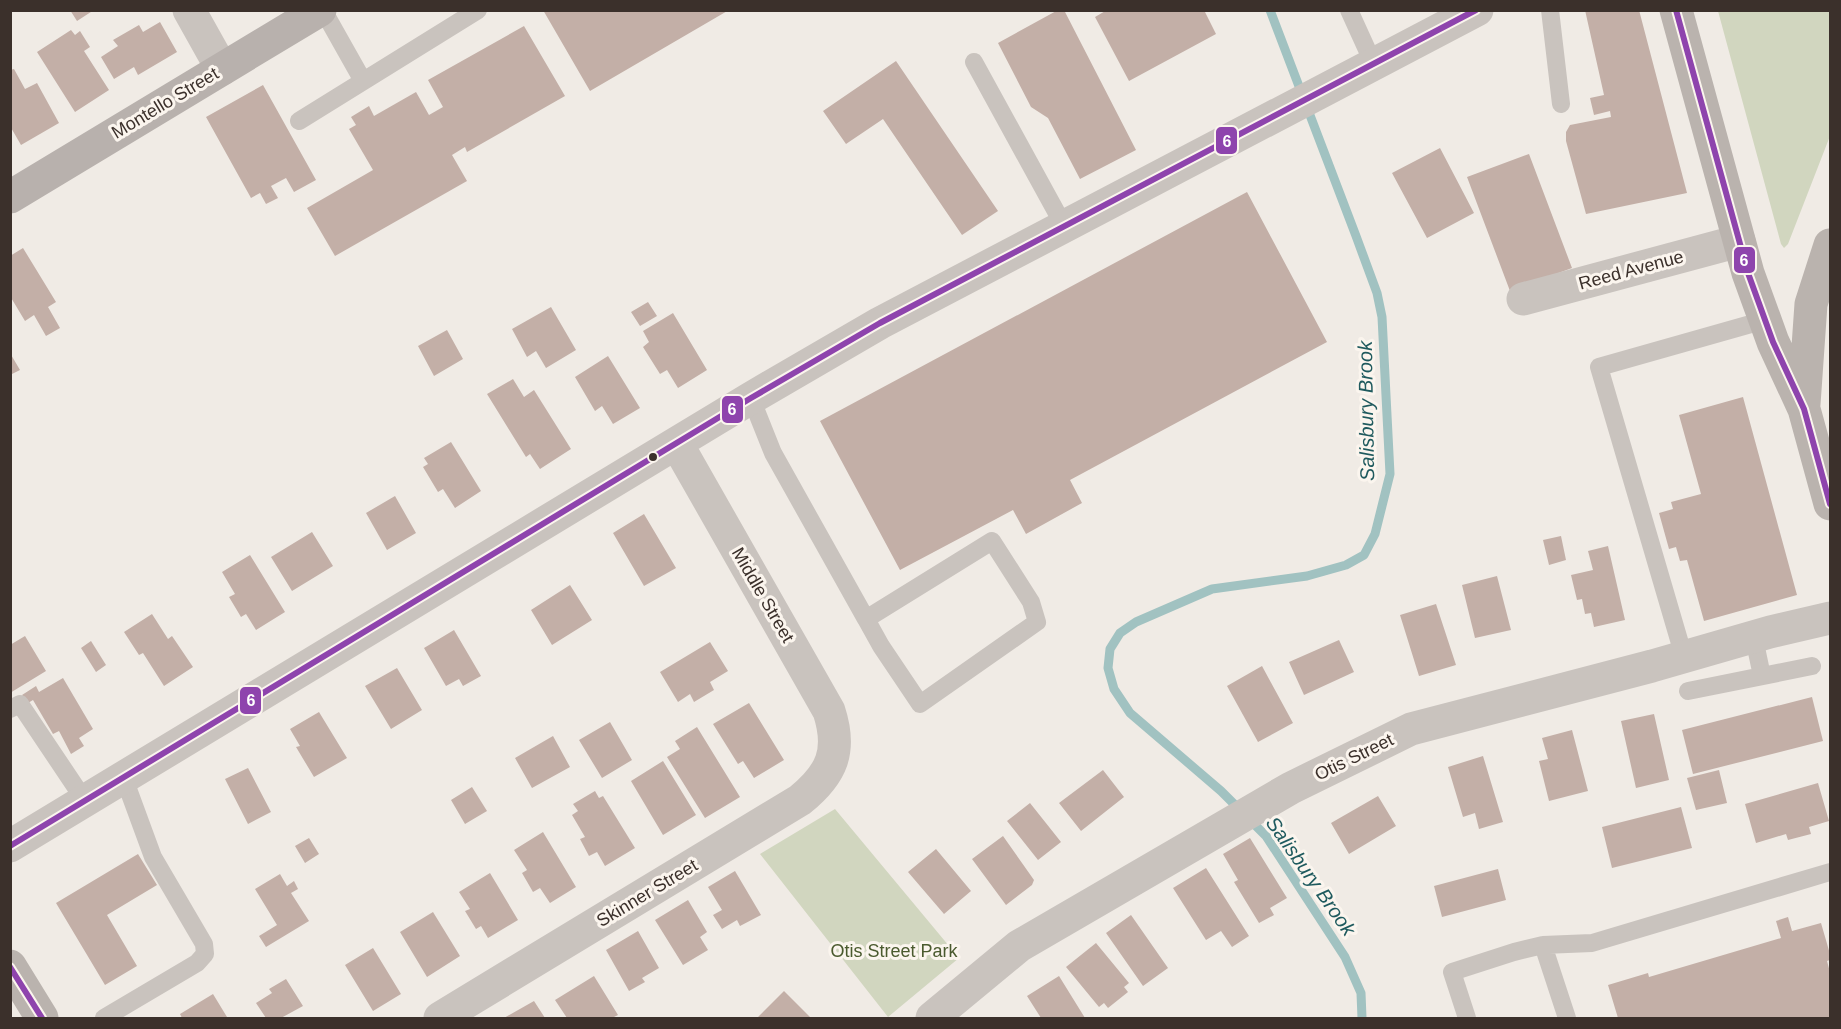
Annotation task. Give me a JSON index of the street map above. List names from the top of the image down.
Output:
{
  "streets": {
    "main road": ["Montello Street"],
    "street": [
      "Reed Avenue",
      "Middle Street",
      "Otis Street",
      "Skinner Street"
    ]
  },
  "crossings": [
    ["Middle Street", "Skinner Street"]
  ],
  "water": ["Salisbury Brook"],
  "parks": ["Otis Street Park"],
  "lines": ["transit line 6"]
}
